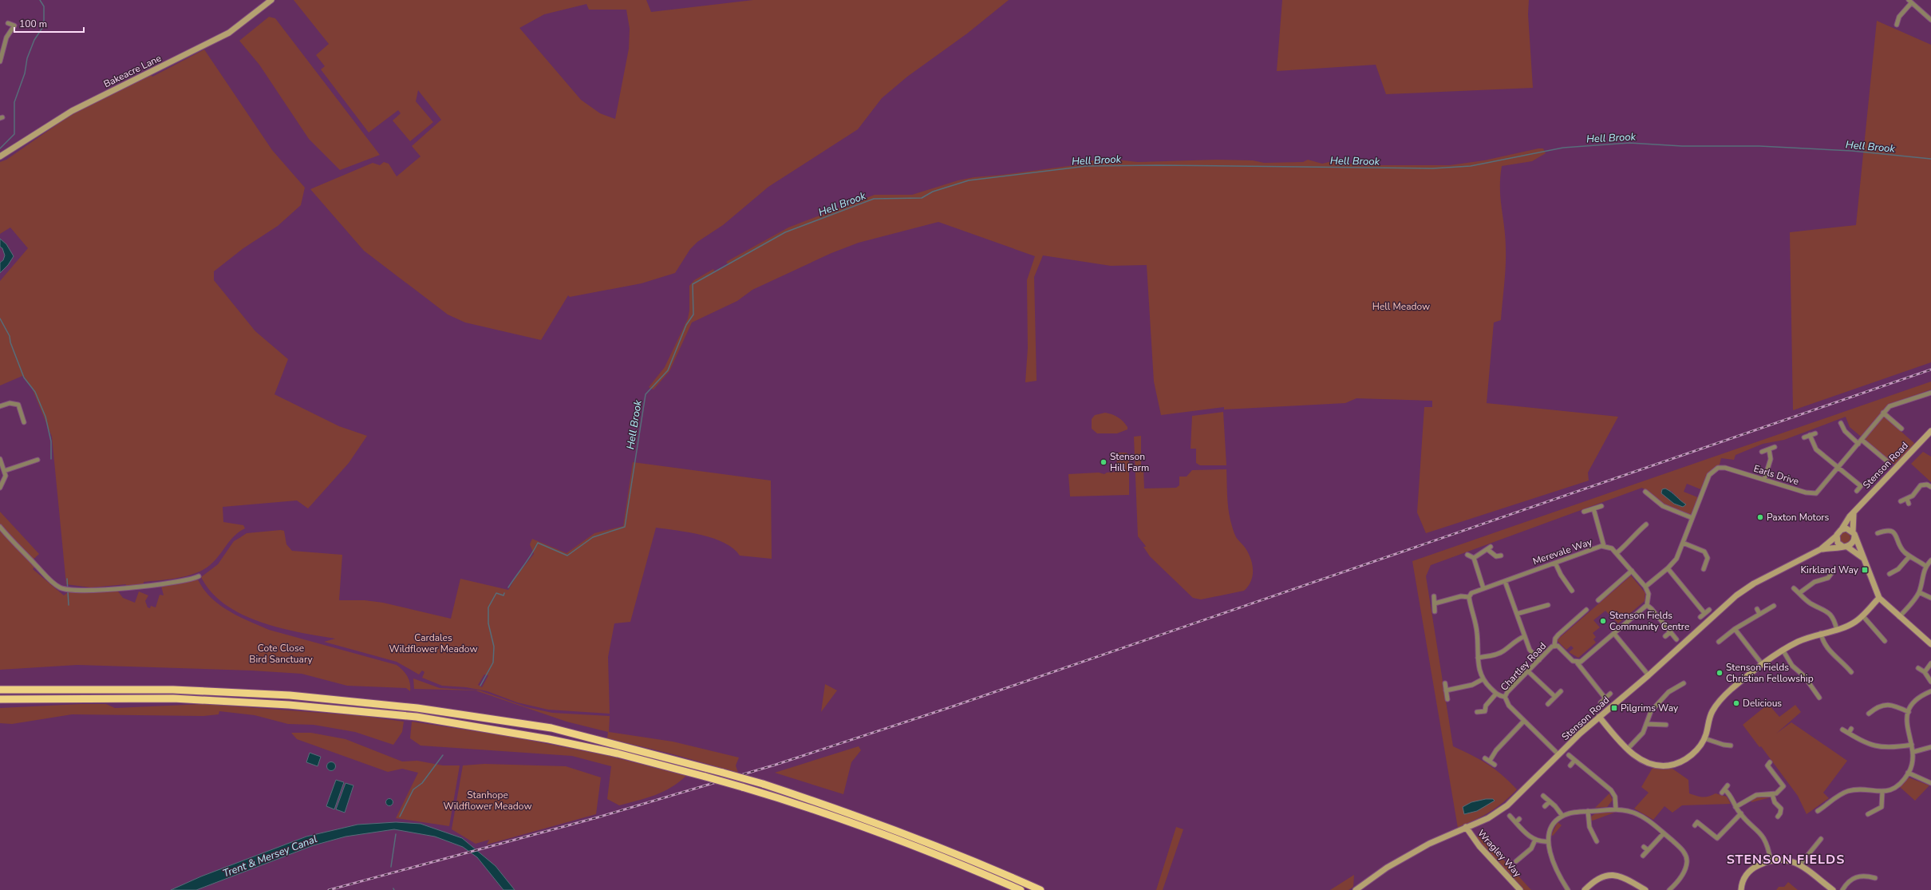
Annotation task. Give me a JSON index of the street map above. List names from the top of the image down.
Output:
{
  "streets": {
    "street": [
      "Bakeacre Lane",
      "Stenson Road",
      "Earls Drive",
      "Merevale Way",
      "Chartley Road",
      "Wragley Way"
    ]
  },
  "crossings": [
    ["Stenson Road", "Chartley Road"],
    ["Stenson Road", "Wragley Way"],
    ["Earls Drive", "Merevale Way"]
  ],
  "districts": ["STENSON FIELDS"],
  "water": ["Hell Brook", "Trent & Mersey Canal"],
  "parks": [
    "Hell Meadow",
    "Cardales Wildflower Meadow",
    "Cote Close Bird Sanctuary",
    "Stanhope Wildflower Meadow"
  ],
  "places": {
    "other": [
      "Stenson Hill Farm",
      "Paxton Motors",
      "Stenson Fields Community Centre",
      "Stenson Fields Christian Fellowship",
      "Delicious"
    ],
    "transit": ["Kirkland Way", "Pilgrims Way"]
  },
  "scale_bar": "100 m"
}
